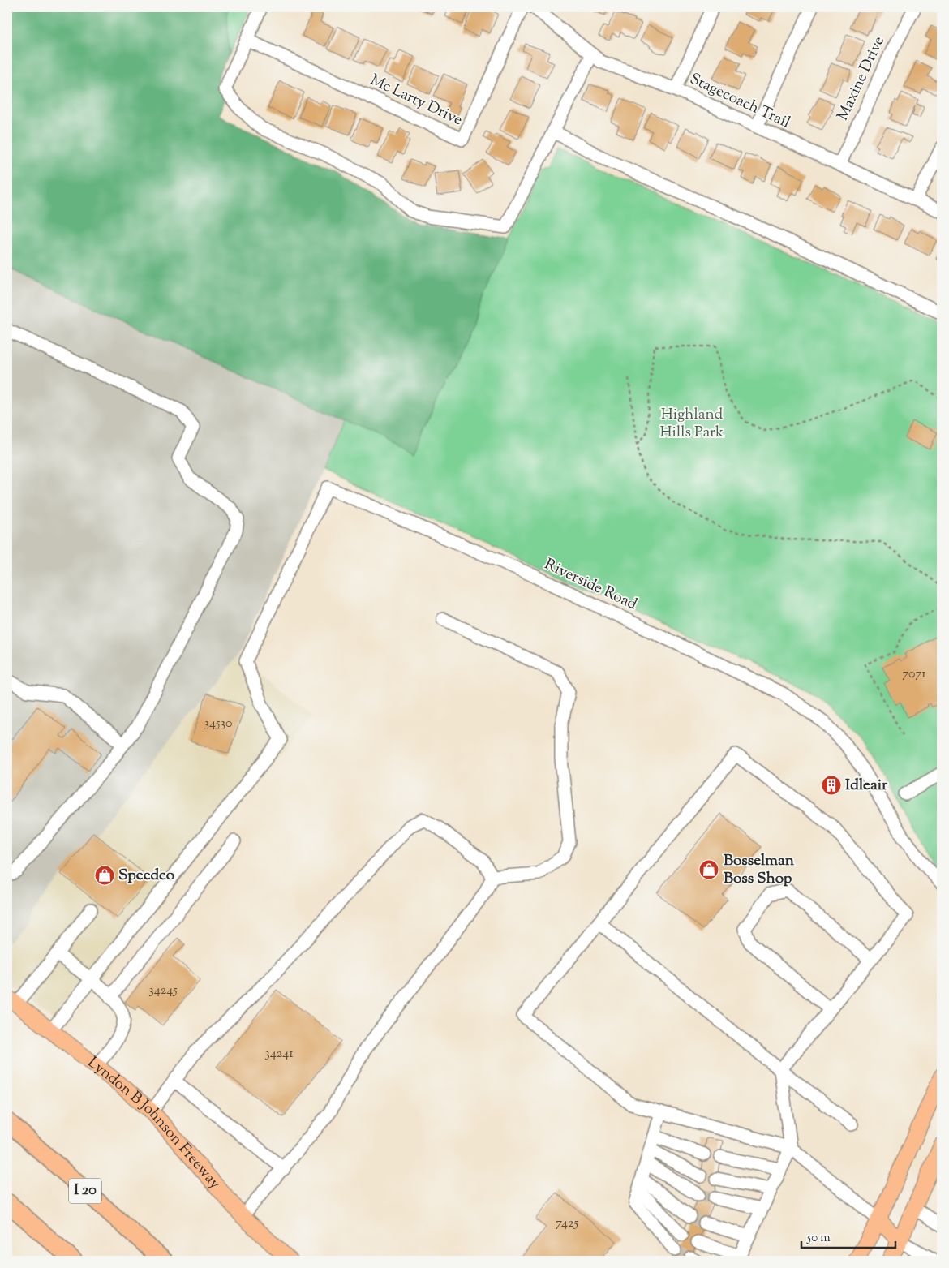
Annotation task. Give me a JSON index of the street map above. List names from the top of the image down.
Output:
{
  "streets": {
    "highway": ["I 20"],
    "main road": ["Lyndon B Johnson Freeway"],
    "street": [
      "Maxine Drive",
      "Mc Larty Drive",
      "Stagecoach Trail",
      "Riverside Road"
    ]
  },
  "crossings": [
    ["Maxine Drive", "Stagecoach Trail"]
  ],
  "parks": ["Highland Hills Park"],
  "places": {
    "building": ["Idleair"],
    "shop": ["Bosselman Boss Shop", "Speedco"]
  },
  "house_numbers": [
    "7071",
    "34530",
    "34245",
    "34241",
    "7425"
  ],
  "scale_bar": "50 m"
}
